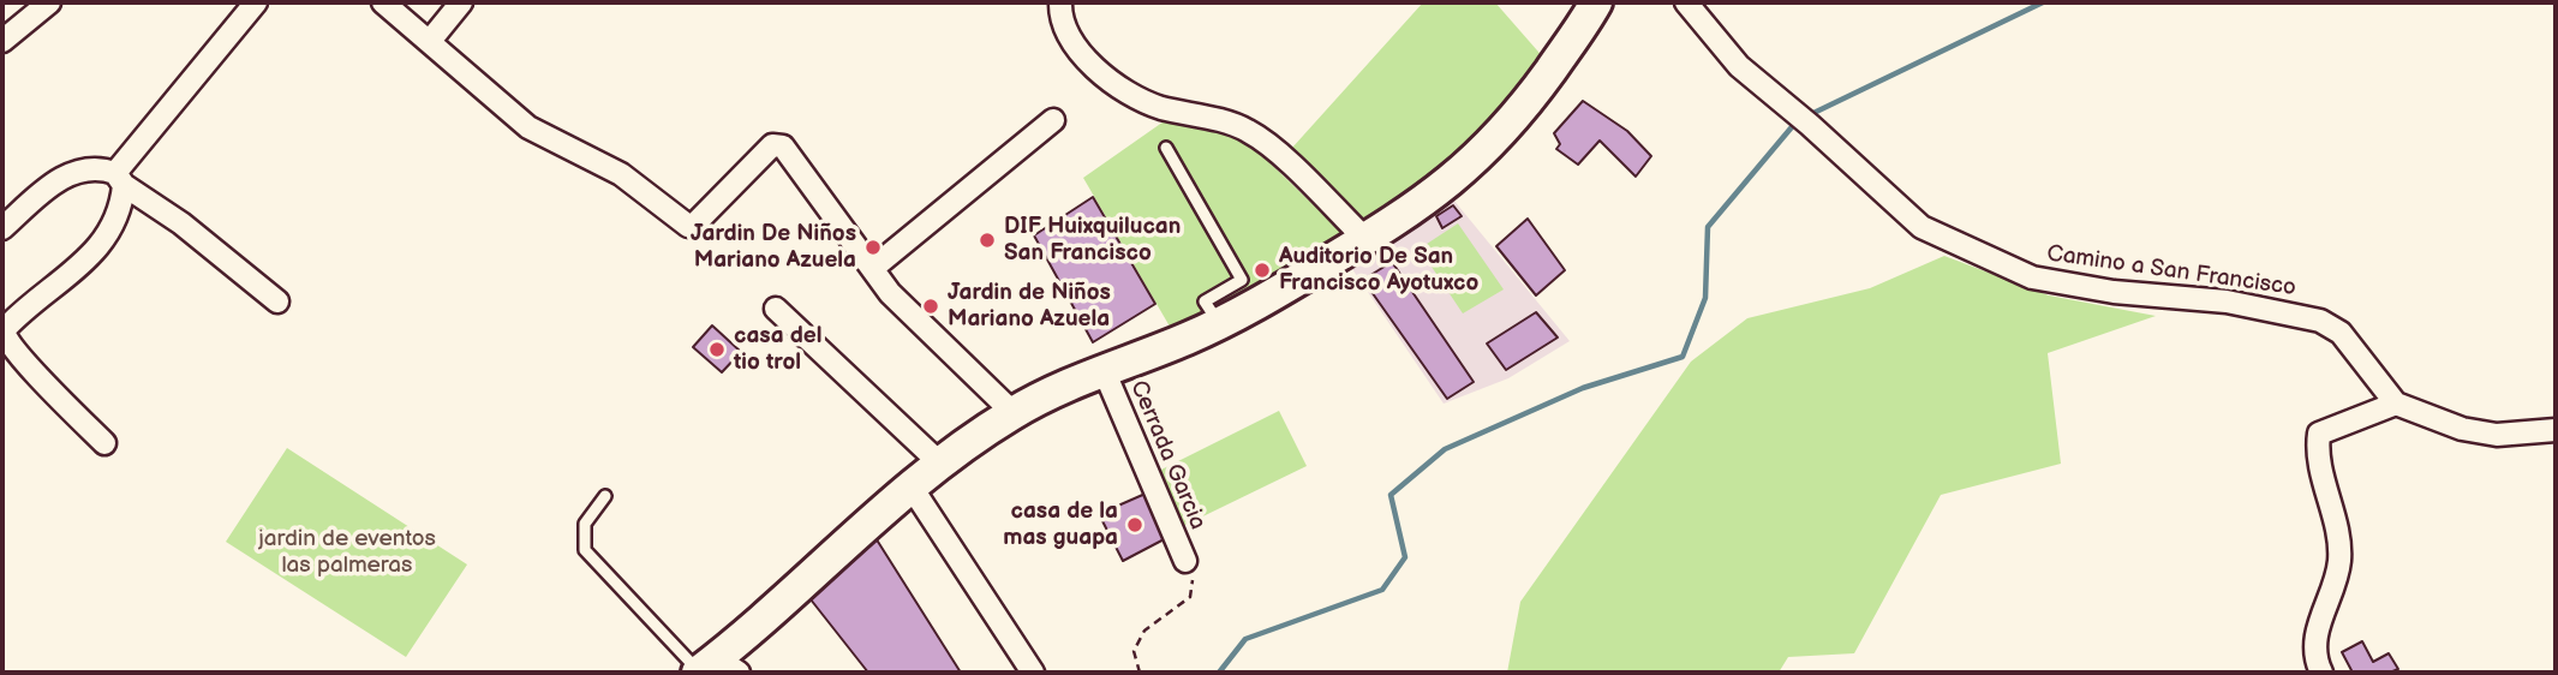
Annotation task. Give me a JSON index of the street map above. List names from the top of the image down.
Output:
{
  "streets": {
    "street": ["Camino a San Francisco", "Cerrada Garcia"]
  },
  "parks": ["jardin de eventos las palmeras"],
  "places": [
    "DIF Huixquilucan San Francisco",
    "Jardin De Niños Mariano Azuela",
    "Auditorio De San Francisco Ayotuxco",
    "Jardin de Niños Mariano Azuela",
    "casa del tio trol",
    "casa de la mas guapa"
  ]
}
